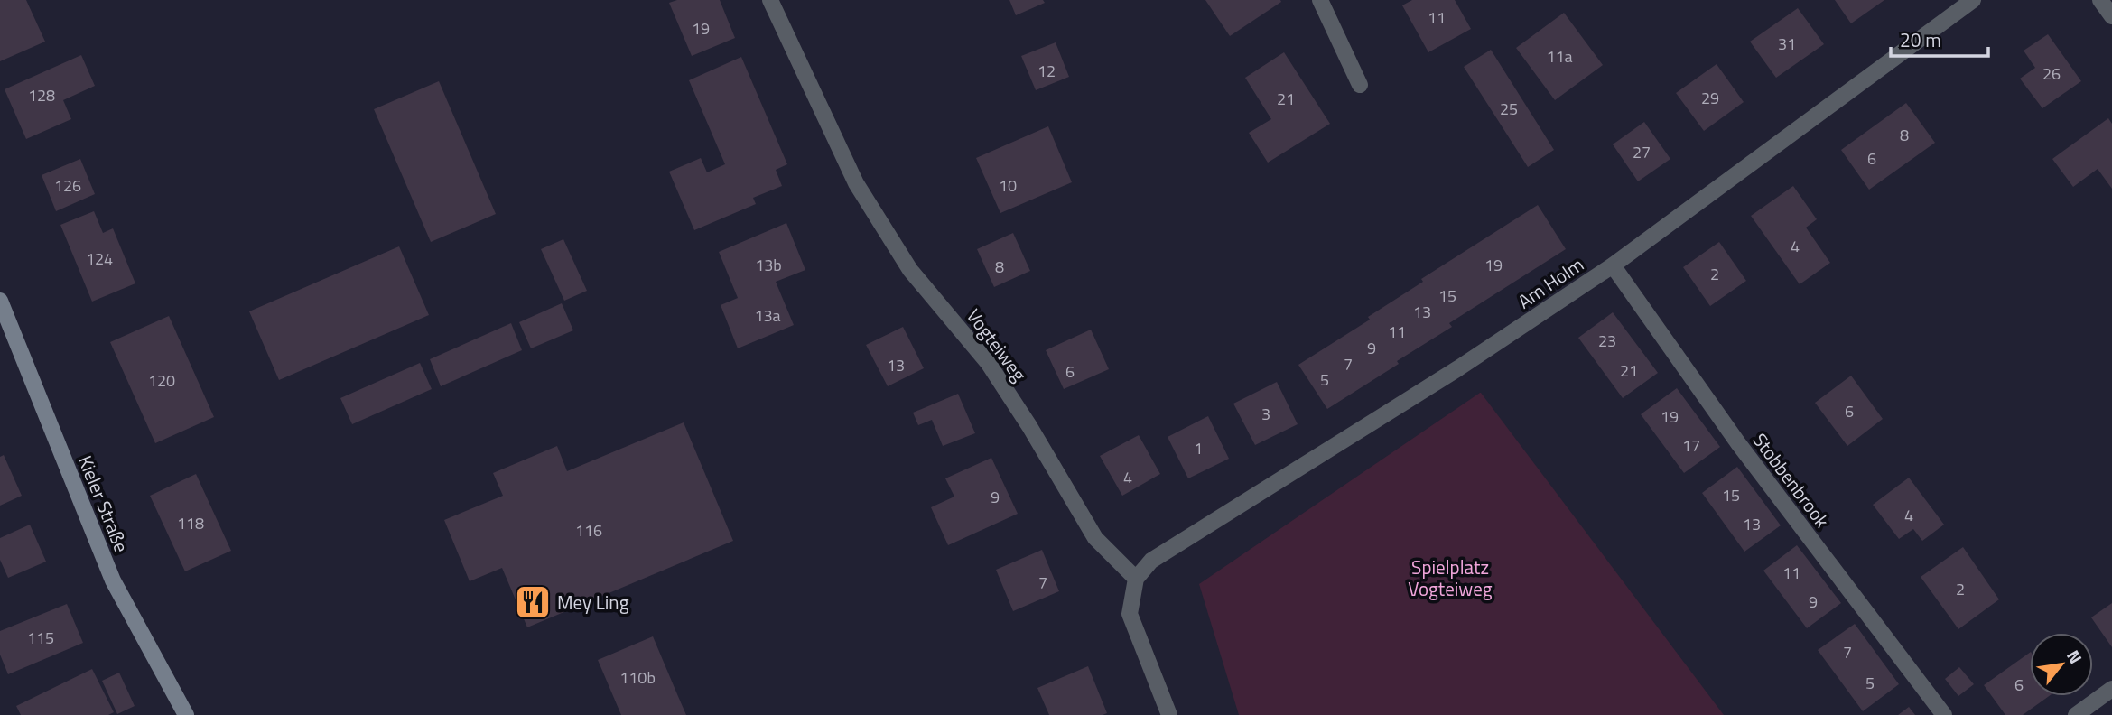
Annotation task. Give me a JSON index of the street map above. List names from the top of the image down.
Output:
{
  "streets": {
    "main road": ["Kieler Straße"],
    "street": ["Am Holm", "Vogteiweg", "Stobbenbrook"]
  },
  "crossings": [
    ["Am Holm", "Vogteiweg"],
    ["Am Holm", "Stobbenbrook"]
  ],
  "parks": ["Spielplatz Vogteiweg"],
  "places": {
    "restaurant": ["Mey Ling"]
  },
  "house_numbers": [
    "11",
    "19",
    "31",
    "11a",
    "12",
    "26",
    "128",
    "29",
    "21",
    "25",
    "8",
    "27",
    "6",
    "126",
    "10",
    "4",
    "124",
    "13b",
    "19",
    "8",
    "2",
    "15",
    "13",
    "13a",
    "11",
    "23",
    "9",
    "7",
    "13",
    "21",
    "6",
    "5",
    "120",
    "6",
    "3",
    "19",
    "17",
    "1",
    "4",
    "15",
    "9",
    "4",
    "118",
    "13",
    "116",
    "11",
    "7",
    "2",
    "9",
    "115",
    "7",
    "110b",
    "5",
    "6"
  ],
  "scale_bar": "20 m",
  "north": "top right"
}
